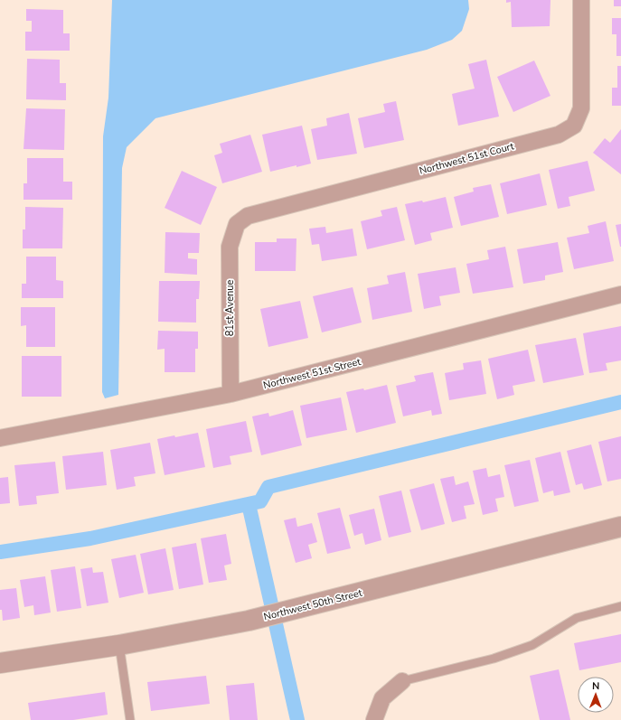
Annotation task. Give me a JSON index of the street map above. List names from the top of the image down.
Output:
{
  "streets": {
    "street": [
      "Northwest 51st Court",
      "81st Avenue",
      "Northwest 51st Street",
      "Northwest 50th Street"
    ]
  },
  "crossings": [
    ["Northwest 51st Court", "81st Avenue"],
    ["81st Avenue", "Northwest 51st Street"]
  ],
  "north": "top"
}
